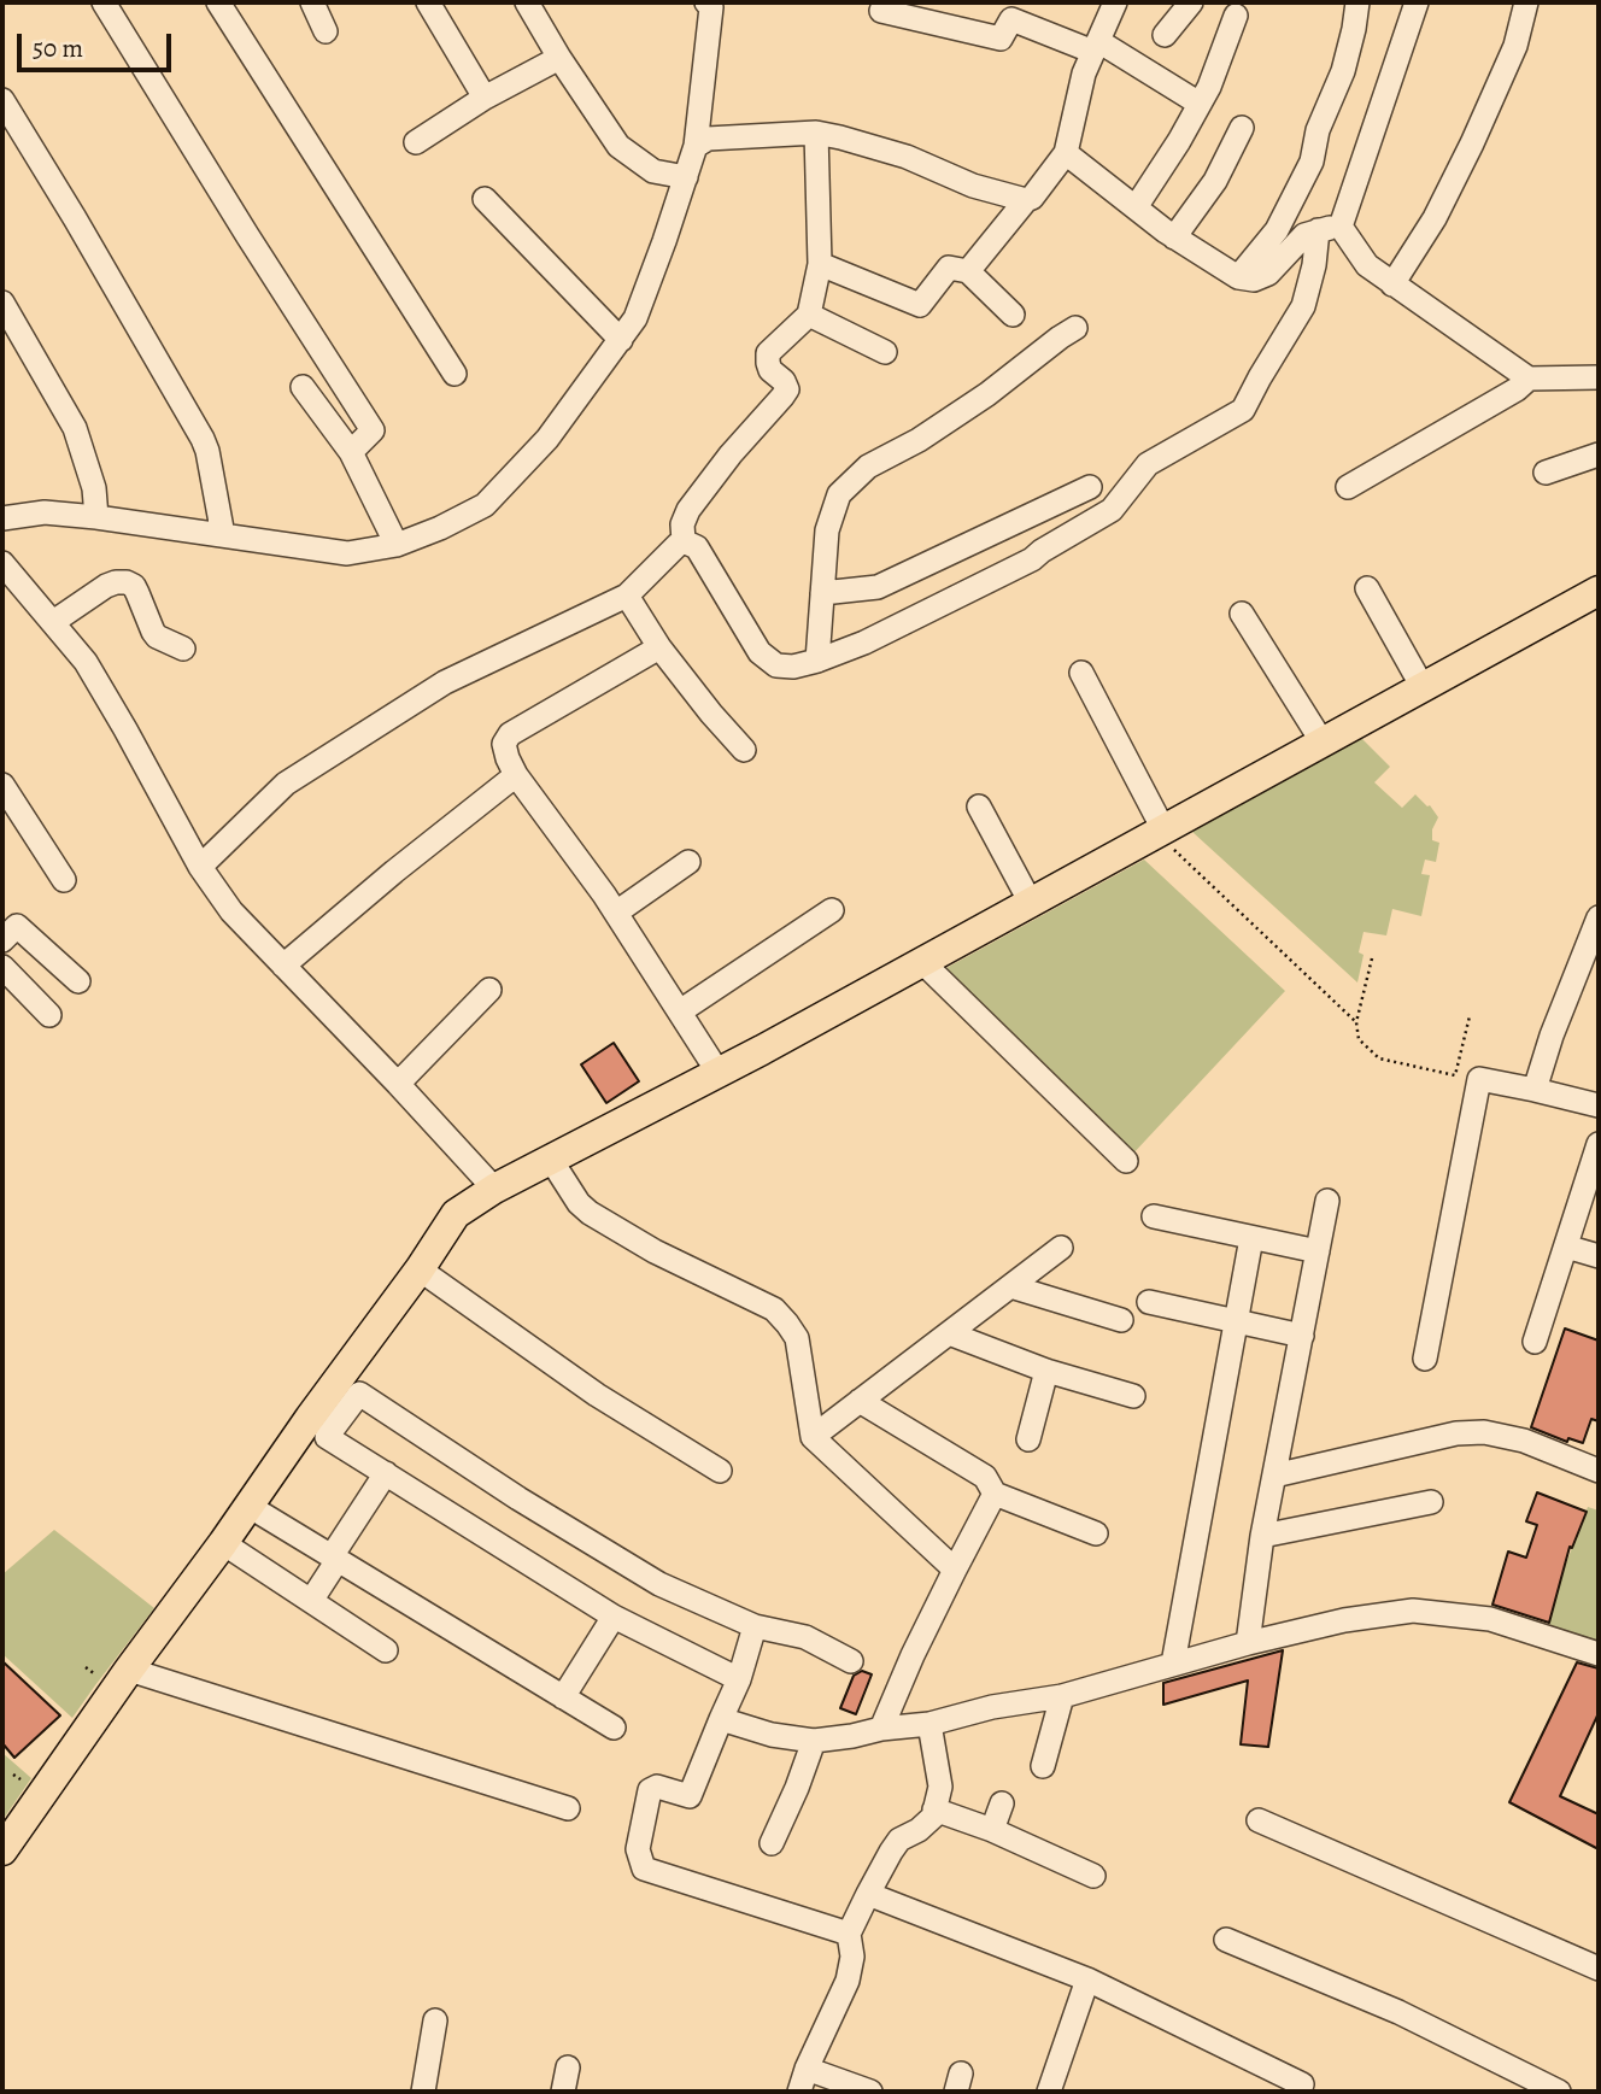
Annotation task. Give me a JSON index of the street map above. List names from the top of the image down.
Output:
{
  "scale_bar": "50 m"
}
